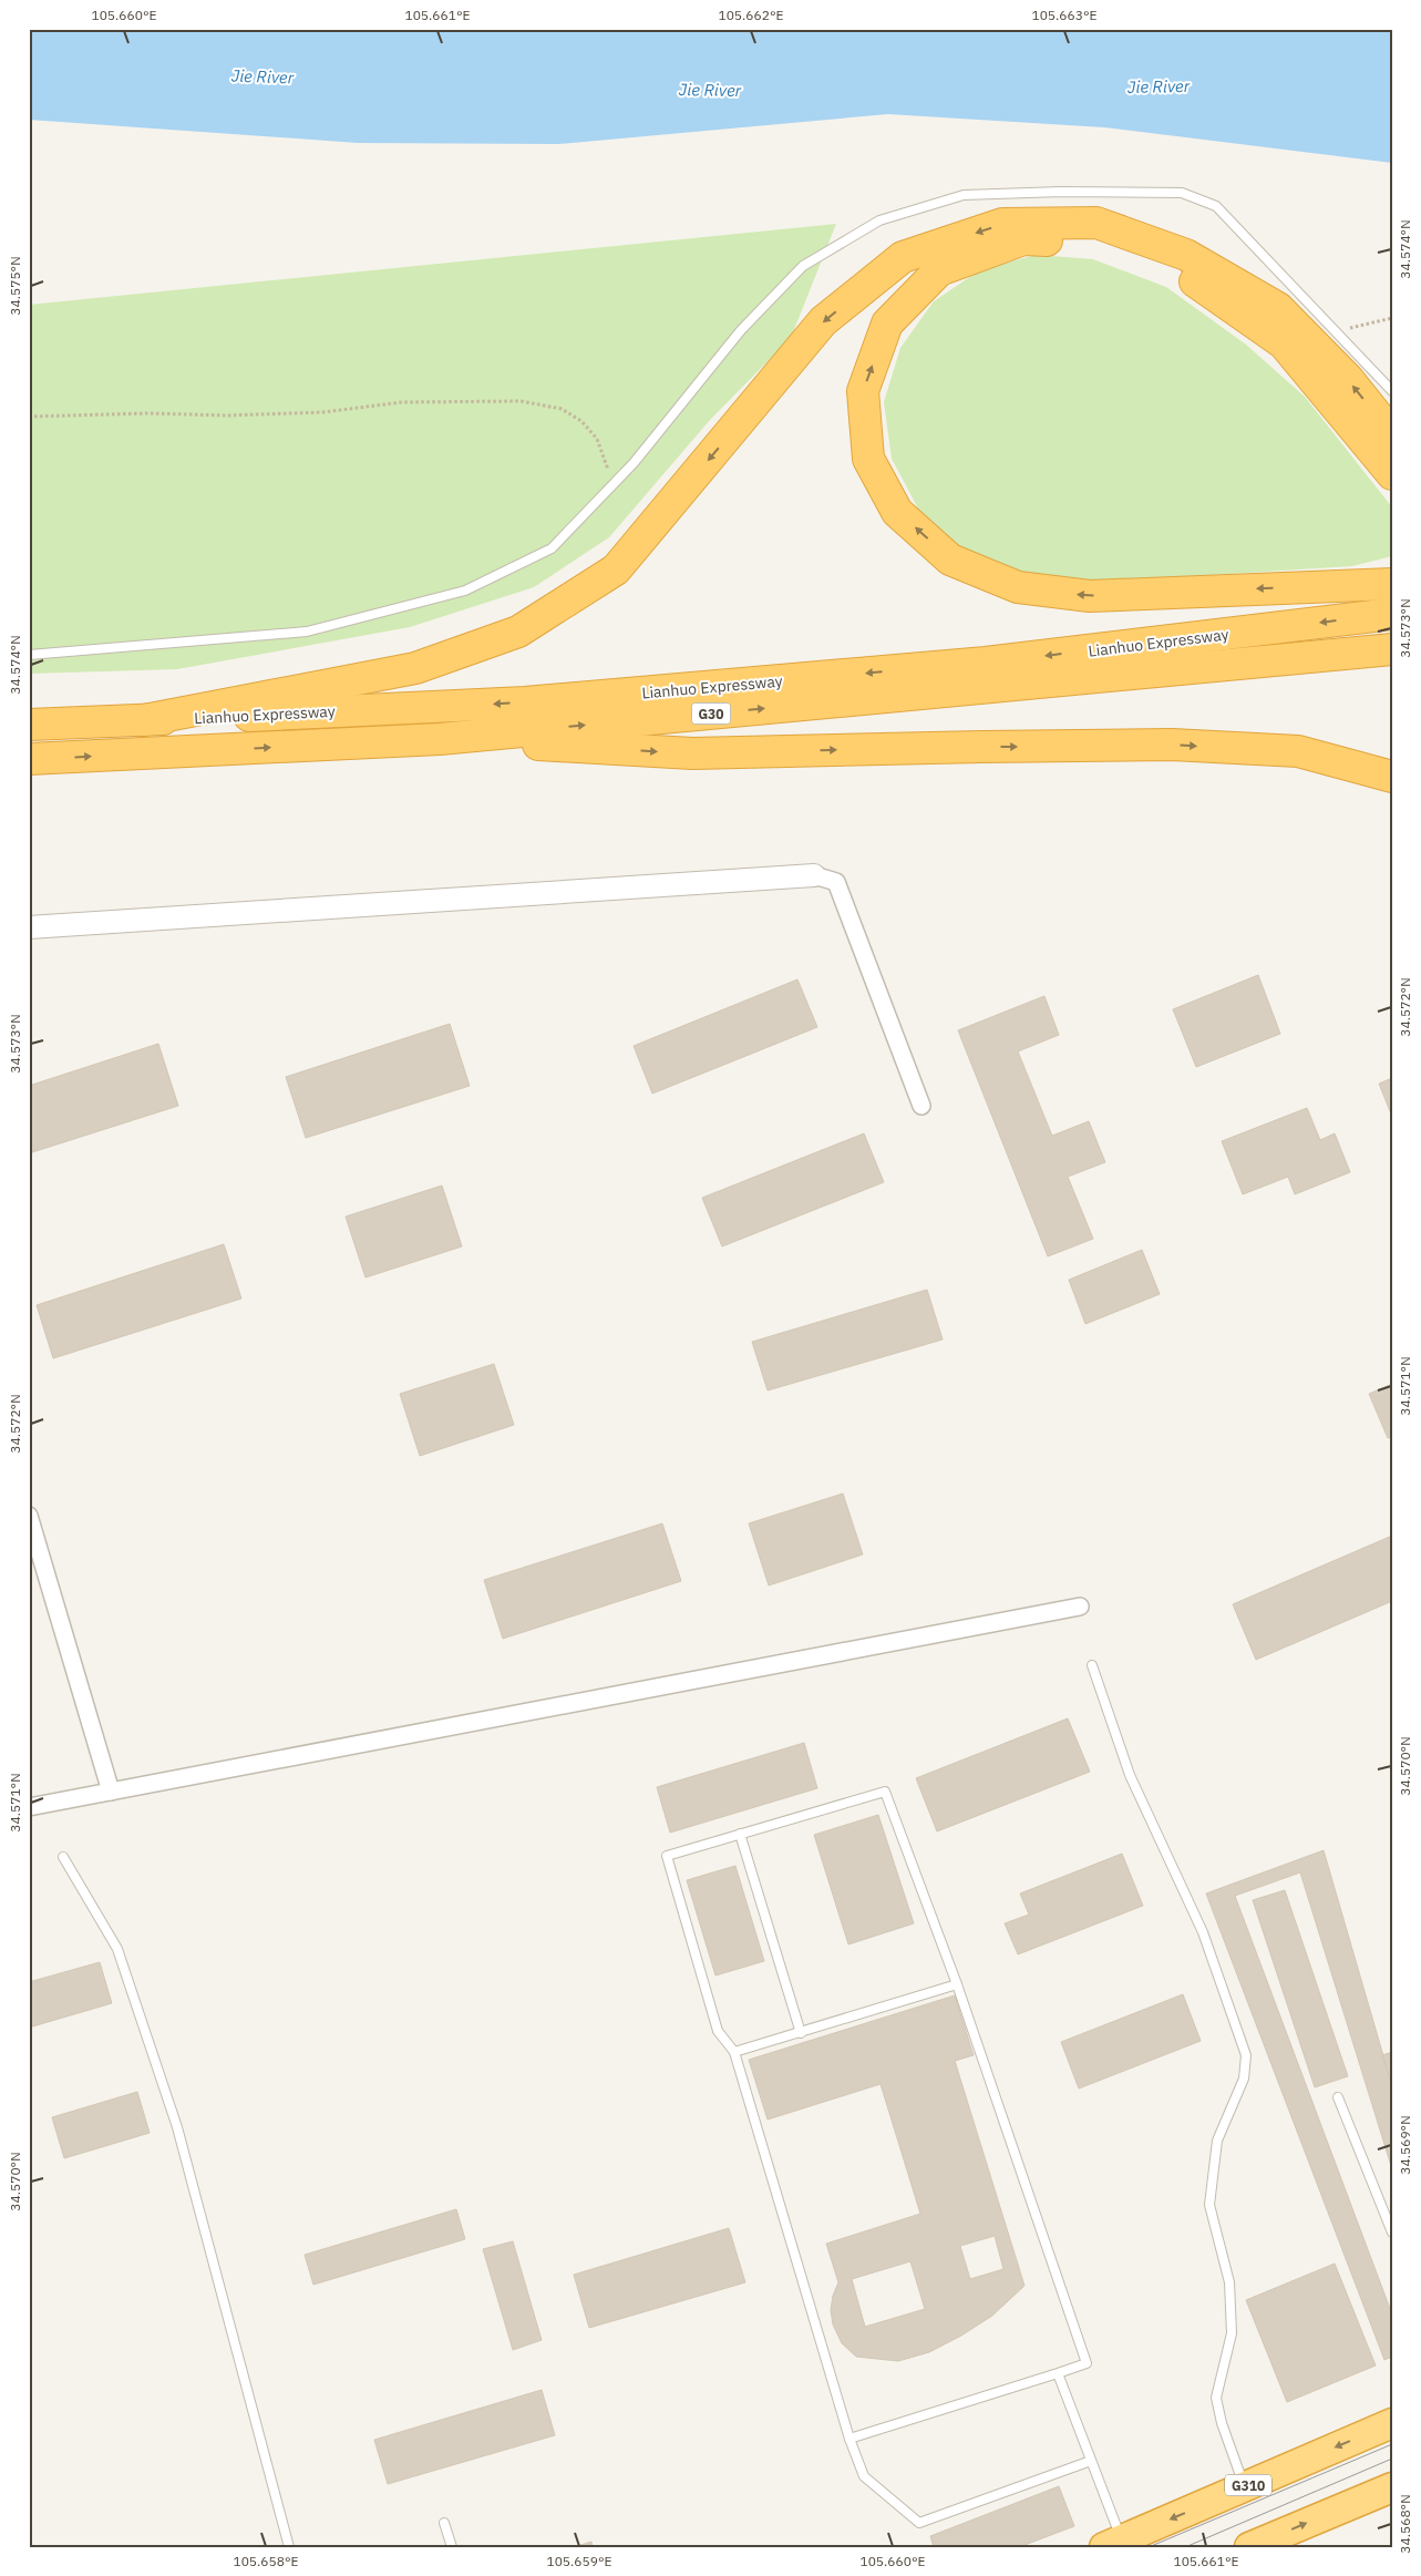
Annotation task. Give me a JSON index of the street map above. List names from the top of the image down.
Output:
{
  "streets": {
    "highway": ["Lianhuo Expressway", "G30", "G310"]
  },
  "water": ["Jie River"],
  "coordinates": [
    "105.660°E",
    "105.661°E",
    "105.662°E",
    "105.663°E",
    "34.574°N",
    "34.575°N",
    "34.573°N",
    "34.572°N",
    "34.571°N",
    "34.570°N",
    "34.569°N",
    "34.568°N",
    "105.658°E",
    "105.659°E"
  ]
}
